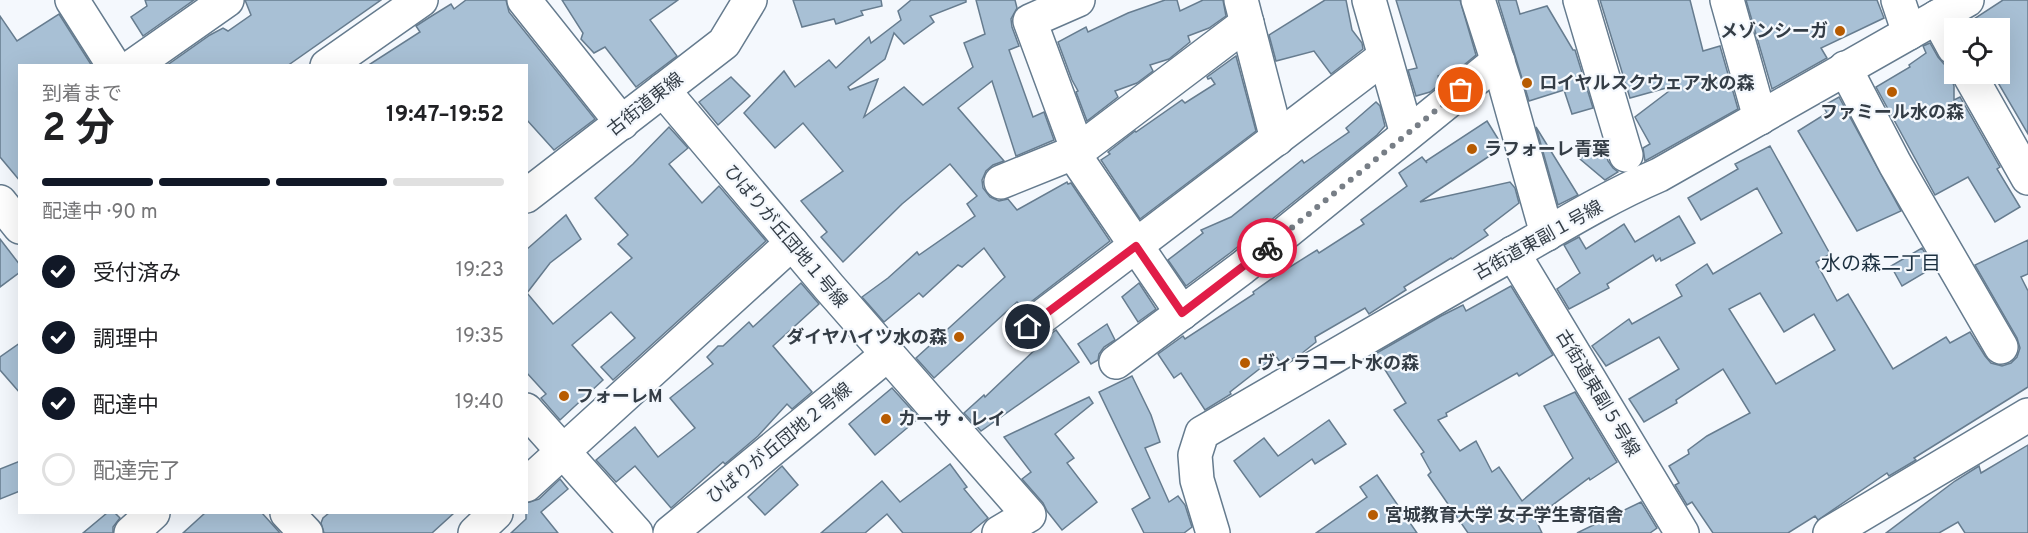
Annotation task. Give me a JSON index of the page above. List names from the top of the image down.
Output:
{
  "streets": {
    "street": [
      "古街道東線",
      "ひばりが丘団地１号線",
      "古街道東副１号線",
      "古街道東副５号線",
      "ひばりが丘団地２号線"
    ]
  },
  "crossings": [
    ["古街道東線", "ひばりが丘団地１号線"],
    ["ひばりが丘団地１号線", "ひばりが丘団地２号線"],
    ["古街道東副１号線", "古街道東副５号線"]
  ],
  "districts": ["水の森二丁目"],
  "places": [
    "メゾンシーガ",
    "ロイヤルスクウェア水の森",
    "ファミール水の森",
    "ラフォーレ青葉",
    "ダイヤハイツ水の森",
    "ヴィラコート水の森",
    "フォーレM",
    "カーサ・レイ",
    "宮城教育大学 女子学生寄宿舎"
  ],
  "page": {
    "heading": ["2 分", "到着まで", "19:47–19:52"],
    "bar": "配達中 · 90 m",
    "list": [
      ["受付済み", "19:23"],
      ["調理中", "19:35"],
      ["配達中", "19:40"],
      "配達完了"
    ]
  }
}
